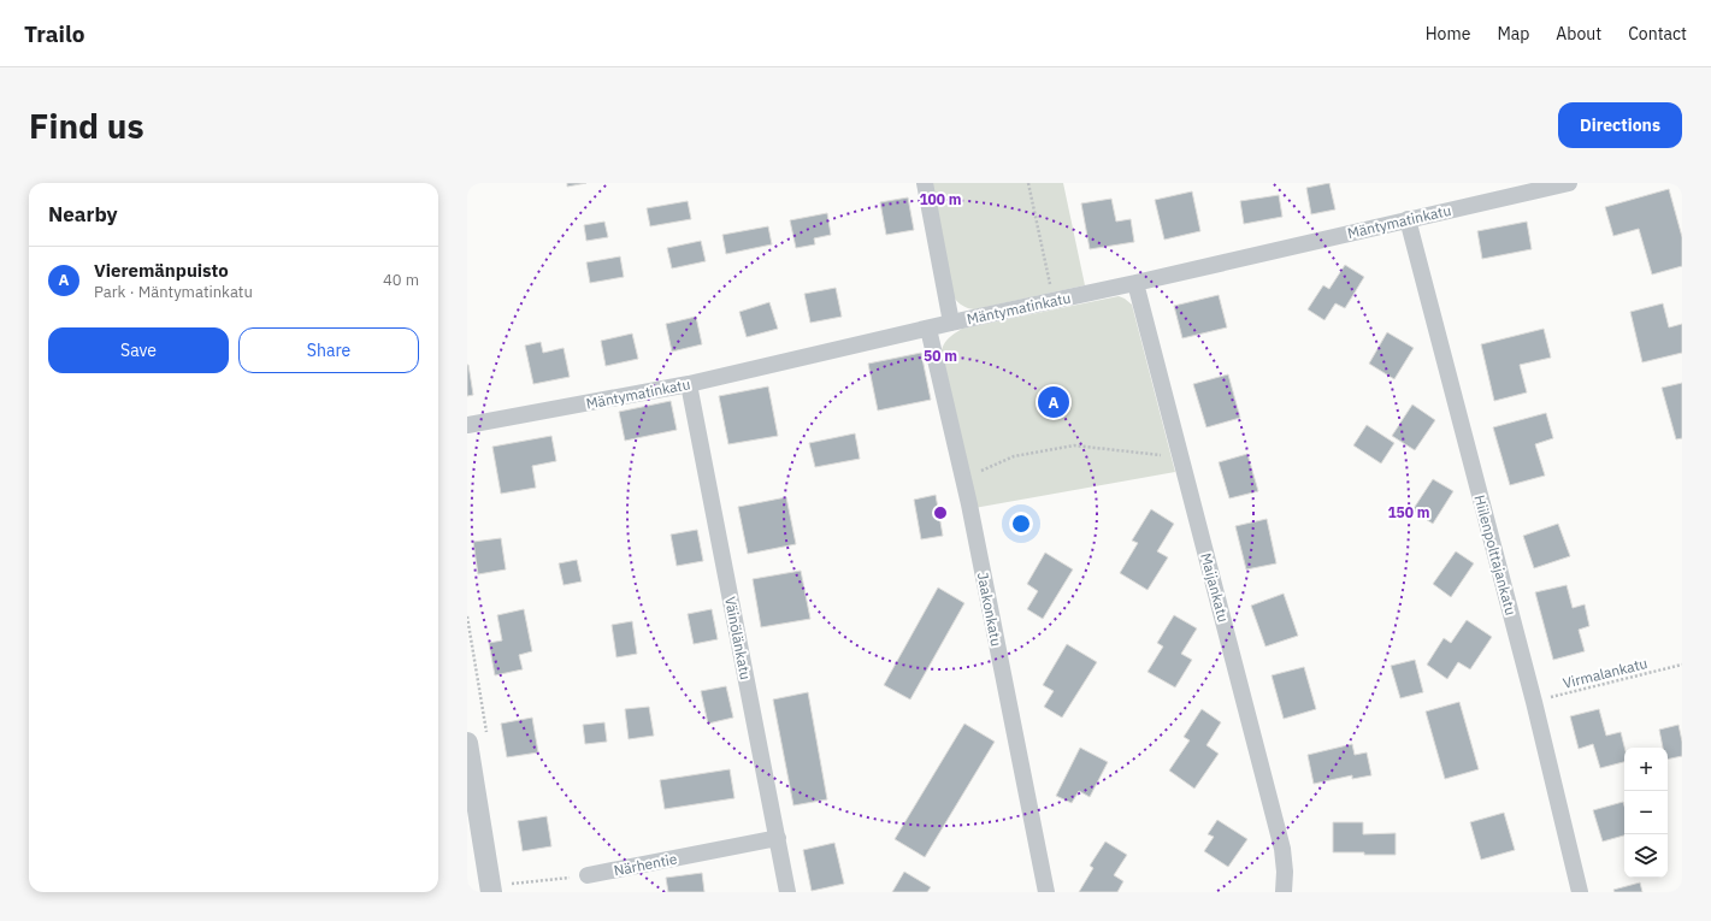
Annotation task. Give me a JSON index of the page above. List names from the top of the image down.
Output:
{
  "streets": {
    "street": [
      "Mäntymatinkatu",
      "Hiilenpolttajankatu",
      "Maijankatu",
      "Jaakonkatu",
      "Väinölänkatu",
      "Närhentie"
    ],
    "path": ["Virmalankatu"]
  },
  "crossings": [
    ["Mäntymatinkatu", "Hiilenpolttajankatu"],
    ["Mäntymatinkatu", "Maijankatu"],
    ["Mäntymatinkatu", "Jaakonkatu"],
    ["Mäntymatinkatu", "Väinölänkatu"],
    ["Hiilenpolttajankatu", "Virmalankatu"],
    ["Väinölänkatu", "Närhentie"]
  ],
  "page": {
    "header": "Trailo",
    "nav": [
      "Home",
      "Map",
      "About",
      "Contact"
    ],
    "buttons": [
      "Directions",
      ["Save", "Share"]
    ],
    "title": "Find us",
    "heading": "Nearby",
    "list": [
      {
        "mark": "A",
        "name": "Vieremänpuisto",
        "note": "Park · Mäntymatinkatu",
        "value": "40 m"
      }
    ],
    "pins": "A",
    "map_buttons": ["+", "−"]
  },
  "rings": ["100 m", "50 m", "150 m"]
}
